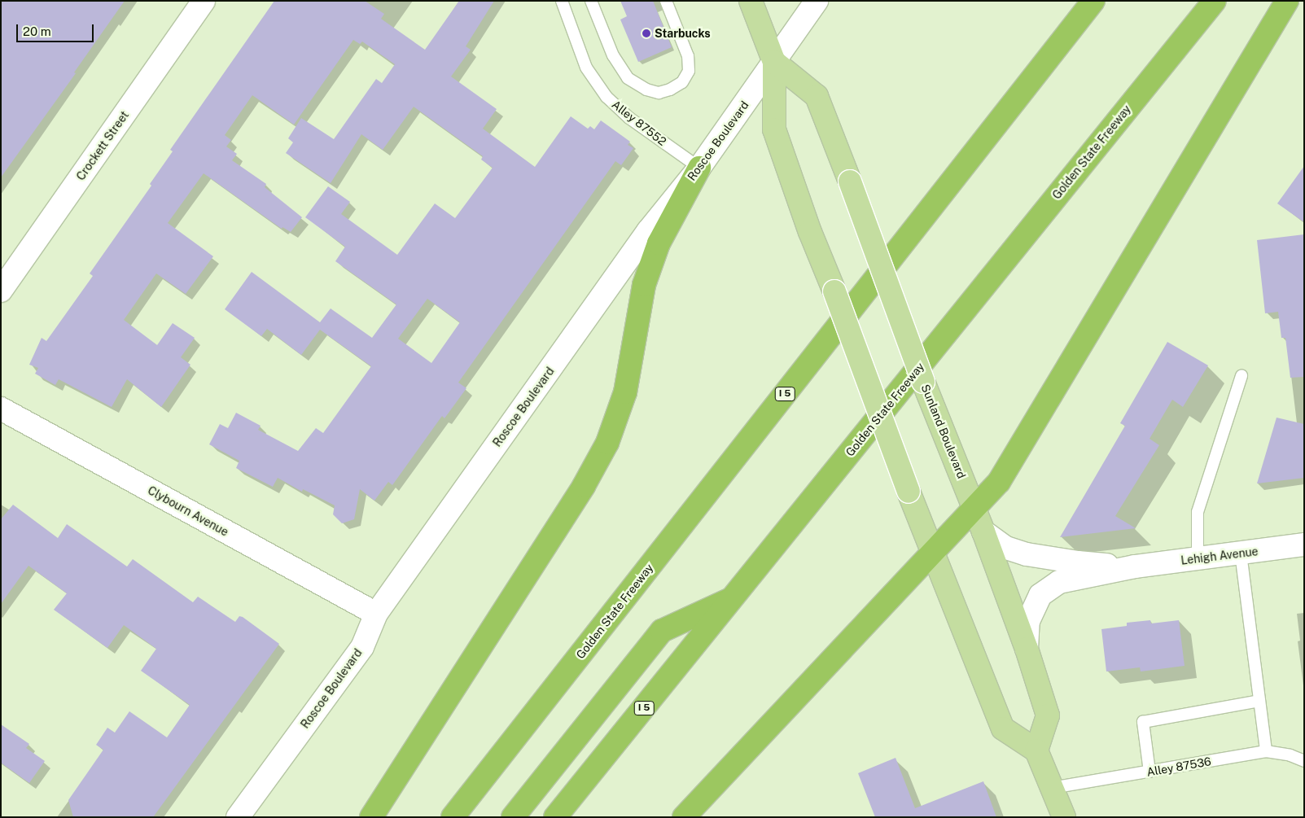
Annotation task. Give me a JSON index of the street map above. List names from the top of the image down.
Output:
{
  "streets": {
    "highway": ["Golden State Freeway", "I 5"],
    "main road": ["Sunland Boulevard"],
    "street": [
      "Roscoe Boulevard",
      "Crockett Street",
      "Clybourn Avenue",
      "Lehigh Avenue"
    ],
    "lane": ["Alley 87552", "Alley 87536"]
  },
  "crossings": [
    ["Alley 87552", "Roscoe Boulevard"],
    ["Roscoe Boulevard", "Sunland Boulevard"],
    ["Roscoe Boulevard", "Clybourn Avenue"],
    ["Sunland Boulevard", "Lehigh Avenue"]
  ],
  "places": ["Starbucks"],
  "scale_bar": "20 m"
}
